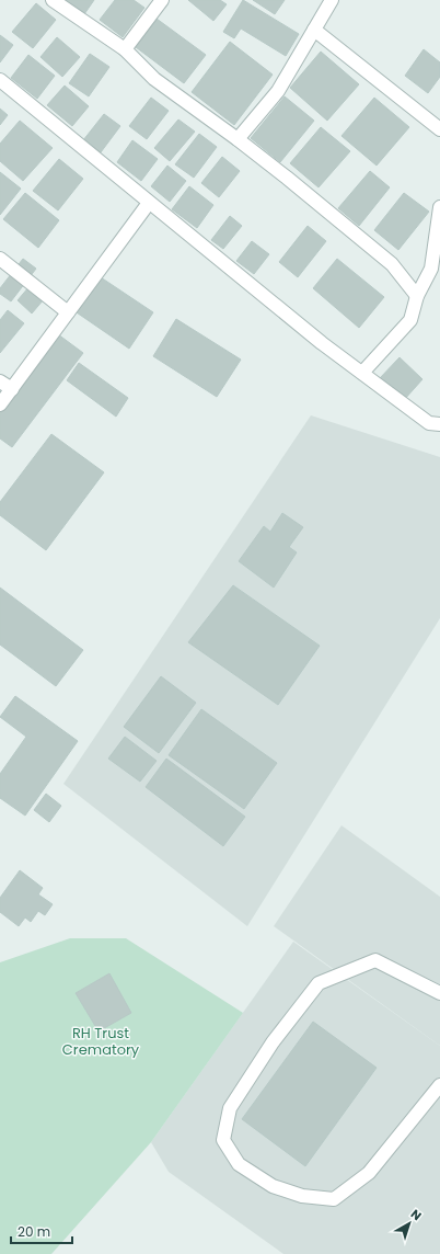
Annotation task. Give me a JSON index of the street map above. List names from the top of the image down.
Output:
{
  "parks": ["RH Trust Crematory"],
  "scale_bar": "20 m",
  "north": "top right"
}
